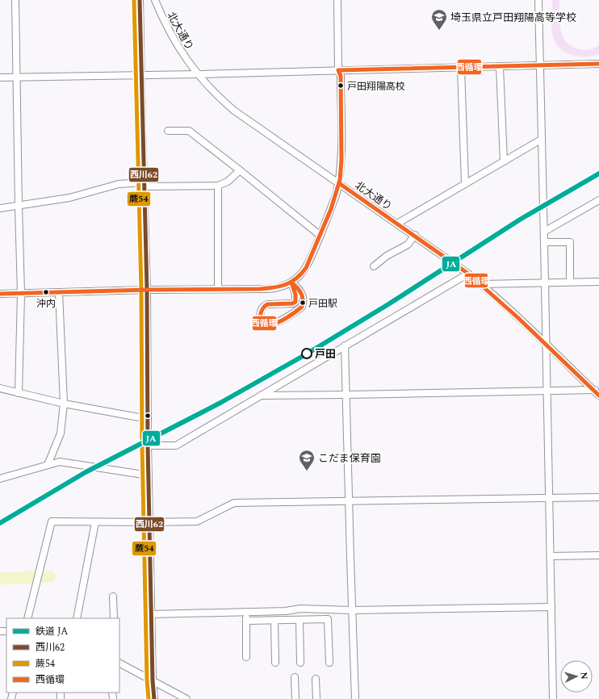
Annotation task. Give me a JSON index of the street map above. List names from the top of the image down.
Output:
{
  "streets": {
    "street": ["北大通り"]
  },
  "places": {
    "school or university": ["埼玉県立戸田翔陽高等学校", "こだま保育園"],
    "other": [
      "戸田翔陽高校",
      "沖内",
      "戸田駅",
      "戸田"
    ]
  },
  "lines": [
    "transit line 西川62",
    "transit line 蕨54",
    "transit line 西循環",
    "rail line JA"
  ],
  "legend": [
    "鉄道 JA",
    "西川62",
    "蕨54",
    "西循環"
  ],
  "north": "right"
}
